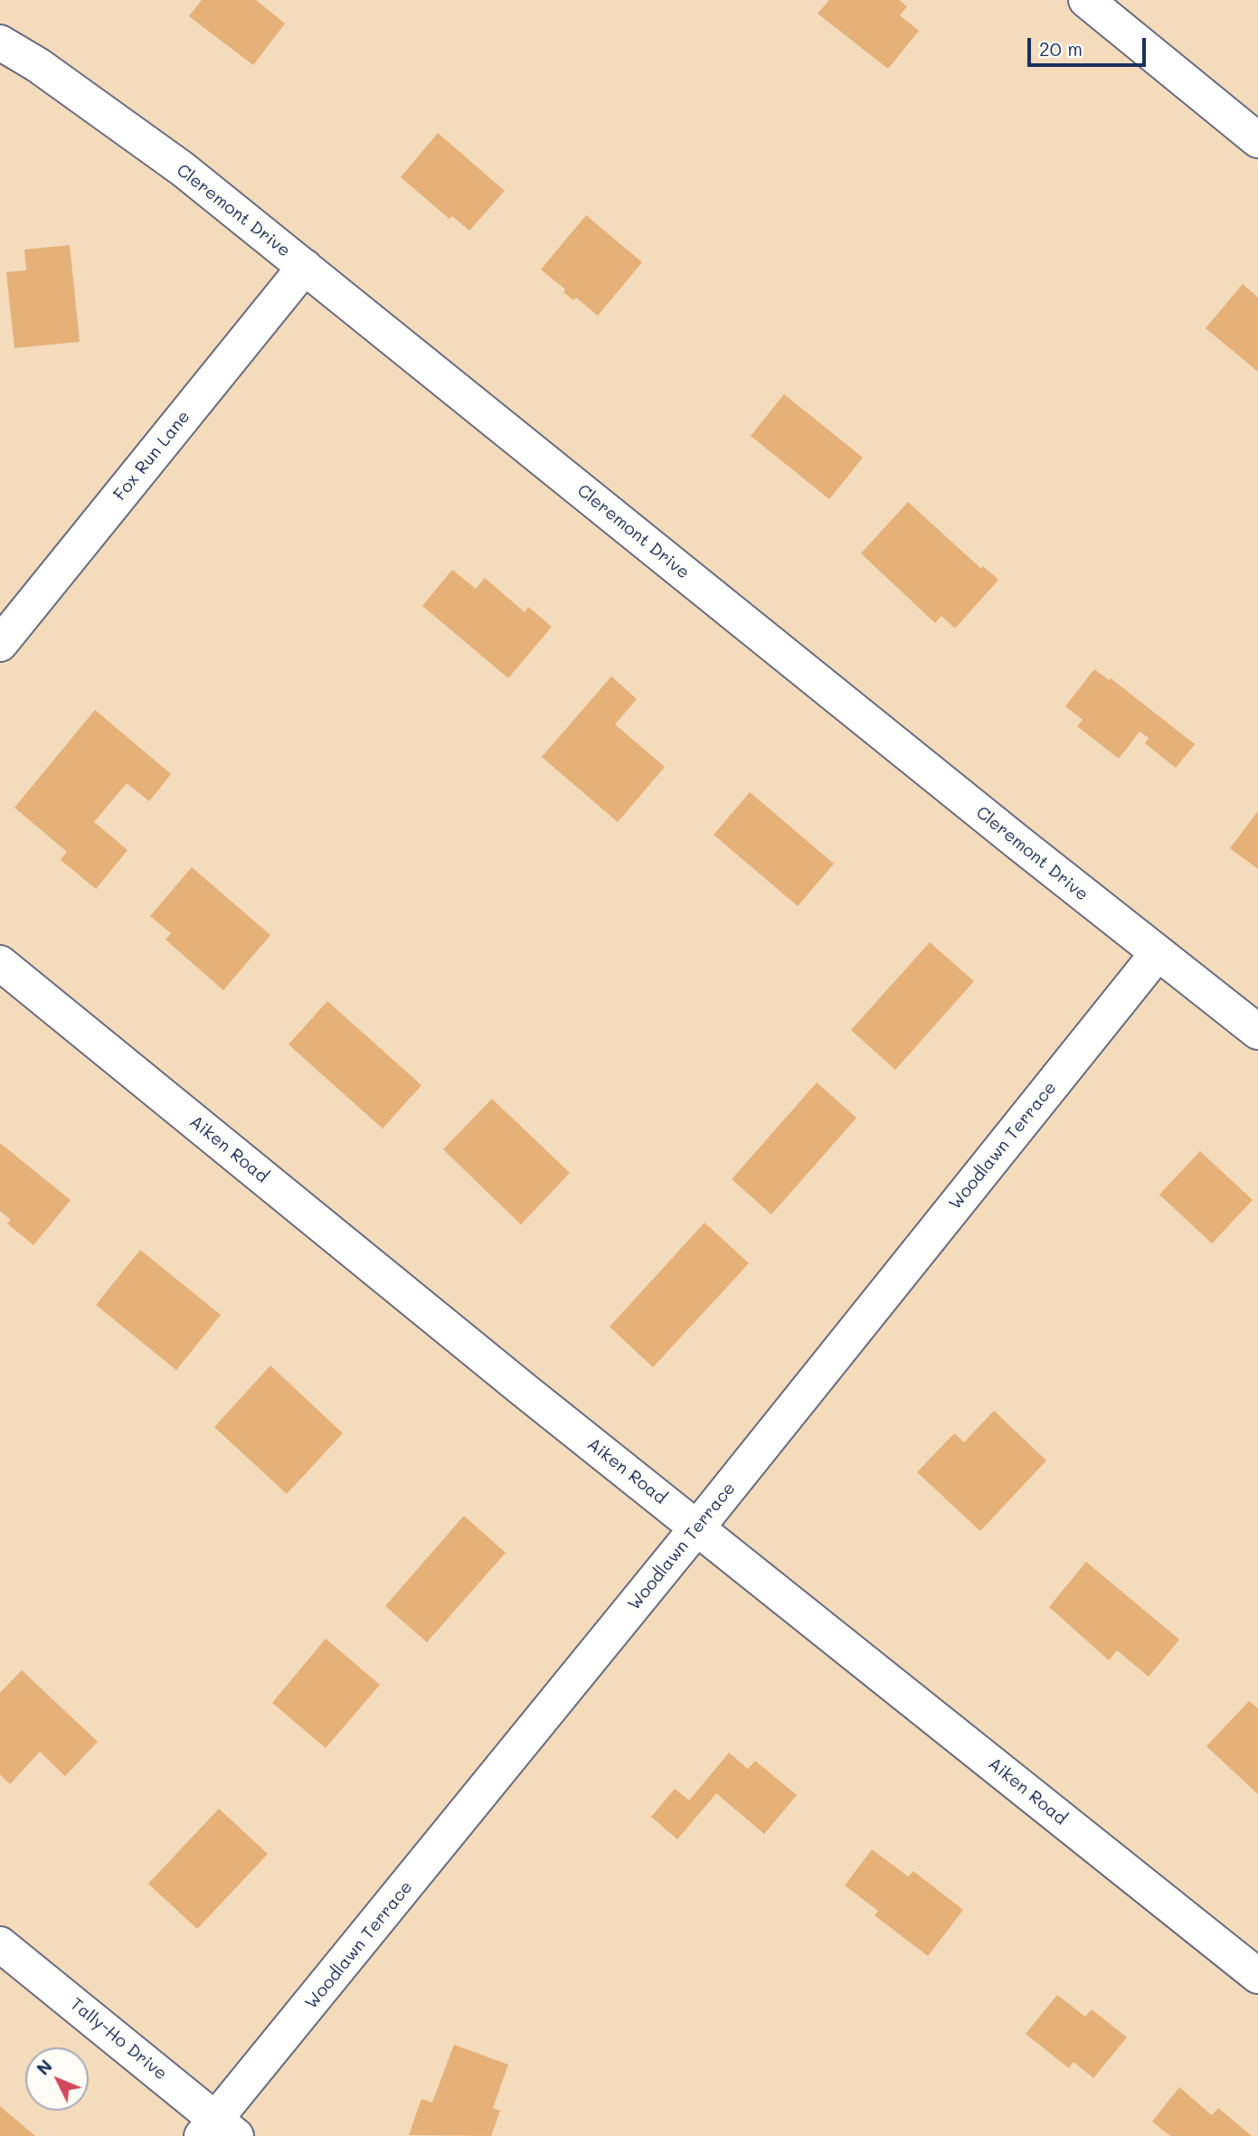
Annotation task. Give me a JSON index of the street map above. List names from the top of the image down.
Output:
{
  "streets": {
    "street": [
      "Cleremont Drive",
      "Fox Run Lane",
      "Woodlawn Terrace",
      "Aiken Road",
      "Tally-Ho Drive"
    ]
  },
  "crossings": [
    ["Cleremont Drive", "Fox Run Lane"],
    ["Cleremont Drive", "Woodlawn Terrace"],
    ["Woodlawn Terrace", "Aiken Road"],
    ["Woodlawn Terrace", "Tally-Ho Drive"]
  ],
  "scale_bar": "20 m",
  "north": "top left"
}
